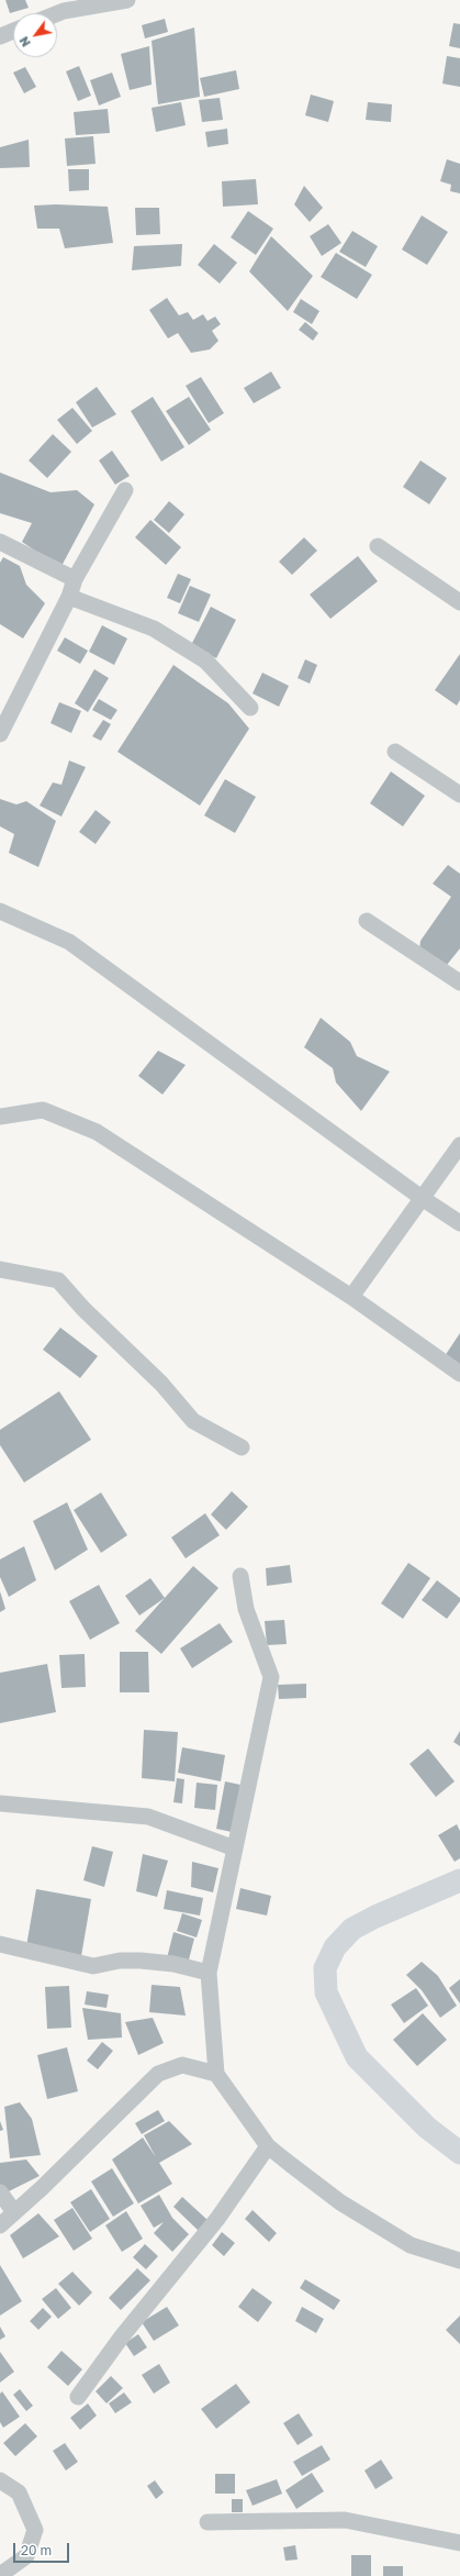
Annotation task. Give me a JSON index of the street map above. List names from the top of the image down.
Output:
{
  "scale_bar": "20 m",
  "north": "bottom left"
}
